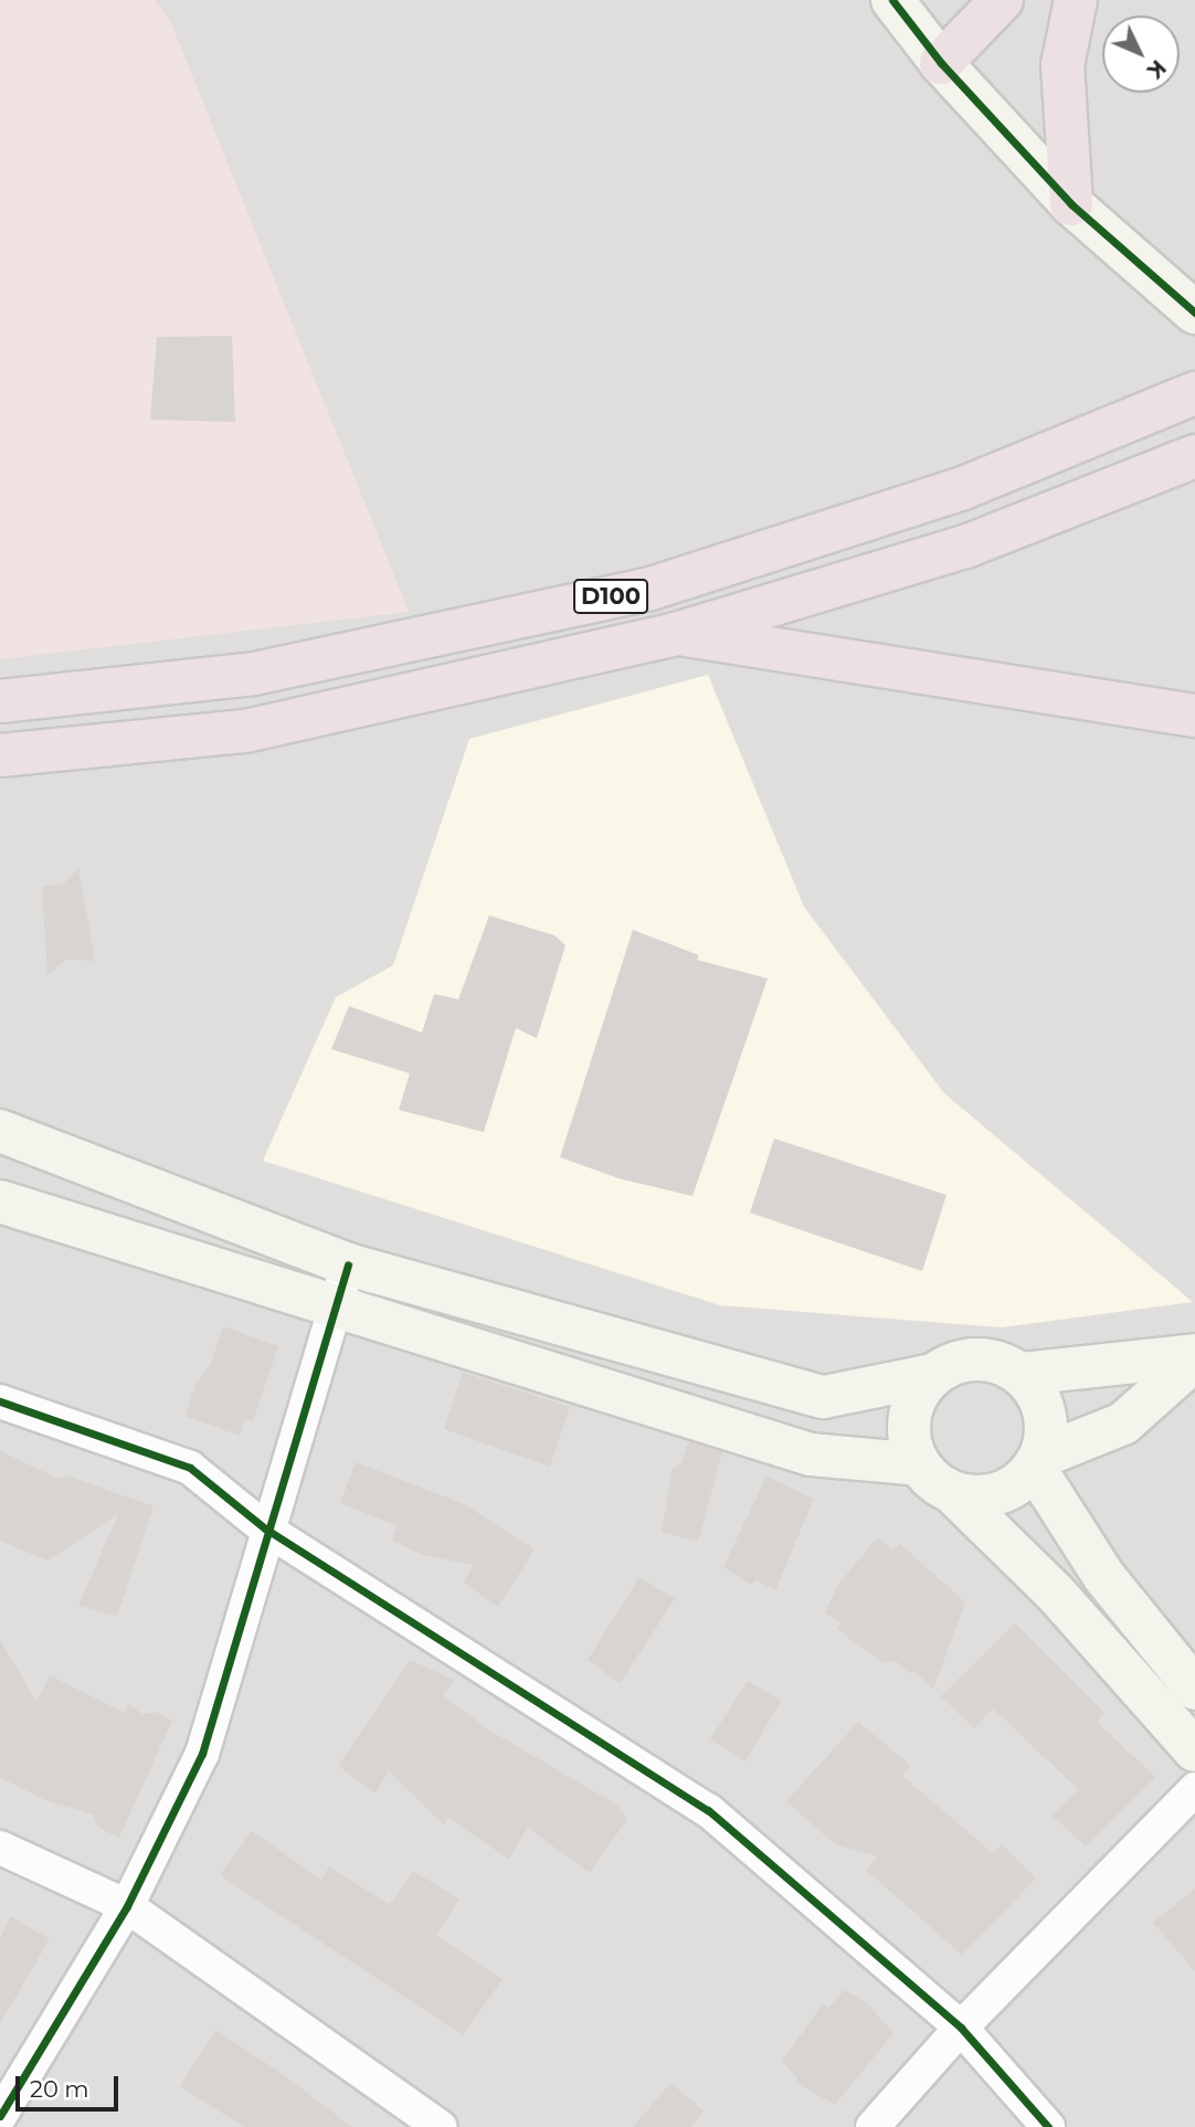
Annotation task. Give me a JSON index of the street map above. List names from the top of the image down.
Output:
{
  "streets": {
    "highway": ["D100"]
  },
  "scale_bar": "20 m",
  "north": "bottom right"
}
